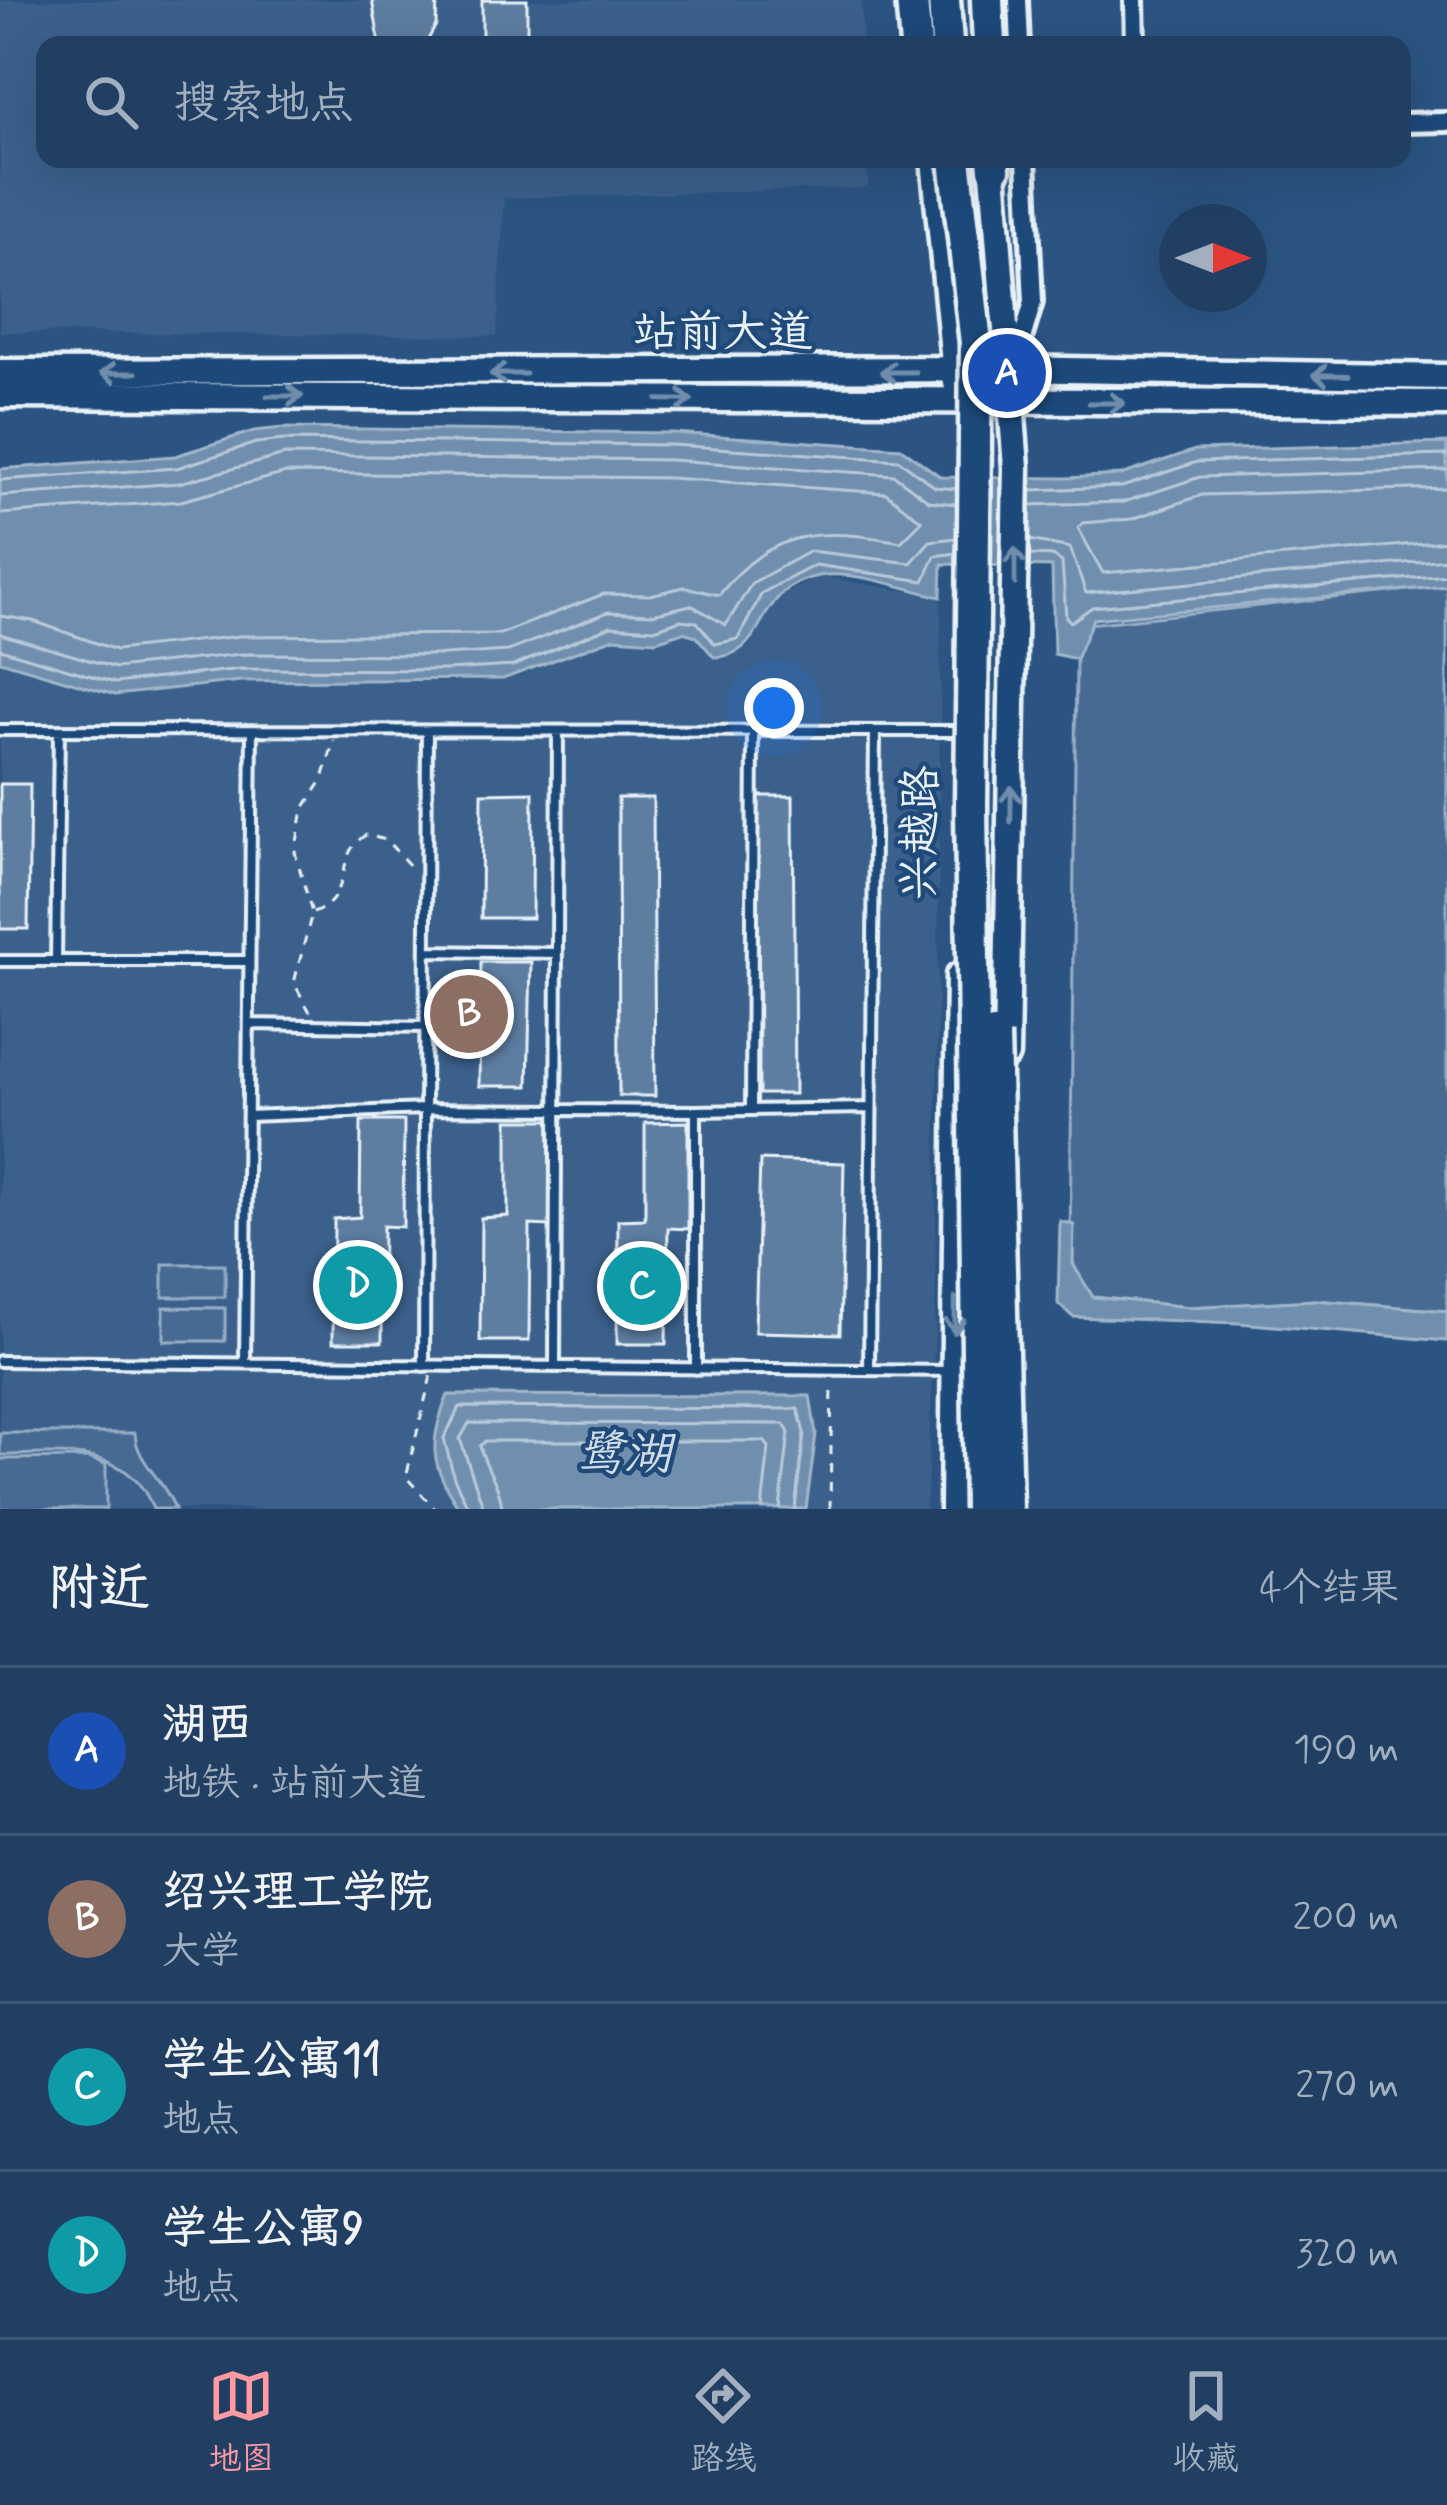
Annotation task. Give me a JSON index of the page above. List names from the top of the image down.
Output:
{
  "streets": {
    "main road": ["站前大道", "兴越路"]
  },
  "crossings": [
    ["站前大道", "兴越路"]
  ],
  "water": ["鹭湖"],
  "north": "right",
  "page": {
    "search": "搜索地点",
    "pins": [
      "A",
      "B",
      "D",
      "C"
    ],
    "heading": ["附近", "4个结果"],
    "list": [
      {
        "mark": "A",
        "name": "湖西",
        "note": "地铁 · 站前大道",
        "value": "190 m"
      },
      {
        "mark": "B",
        "name": "绍兴理工学院",
        "note": "大学",
        "value": "200 m"
      },
      {
        "mark": "C",
        "name": "学生公寓11",
        "note": "地点",
        "value": "270 m"
      },
      {
        "mark": "D",
        "name": "学生公寓9",
        "note": "地点",
        "value": "320 m"
      }
    ],
    "nav": ["地图", "路线", "收藏"]
  }
}
